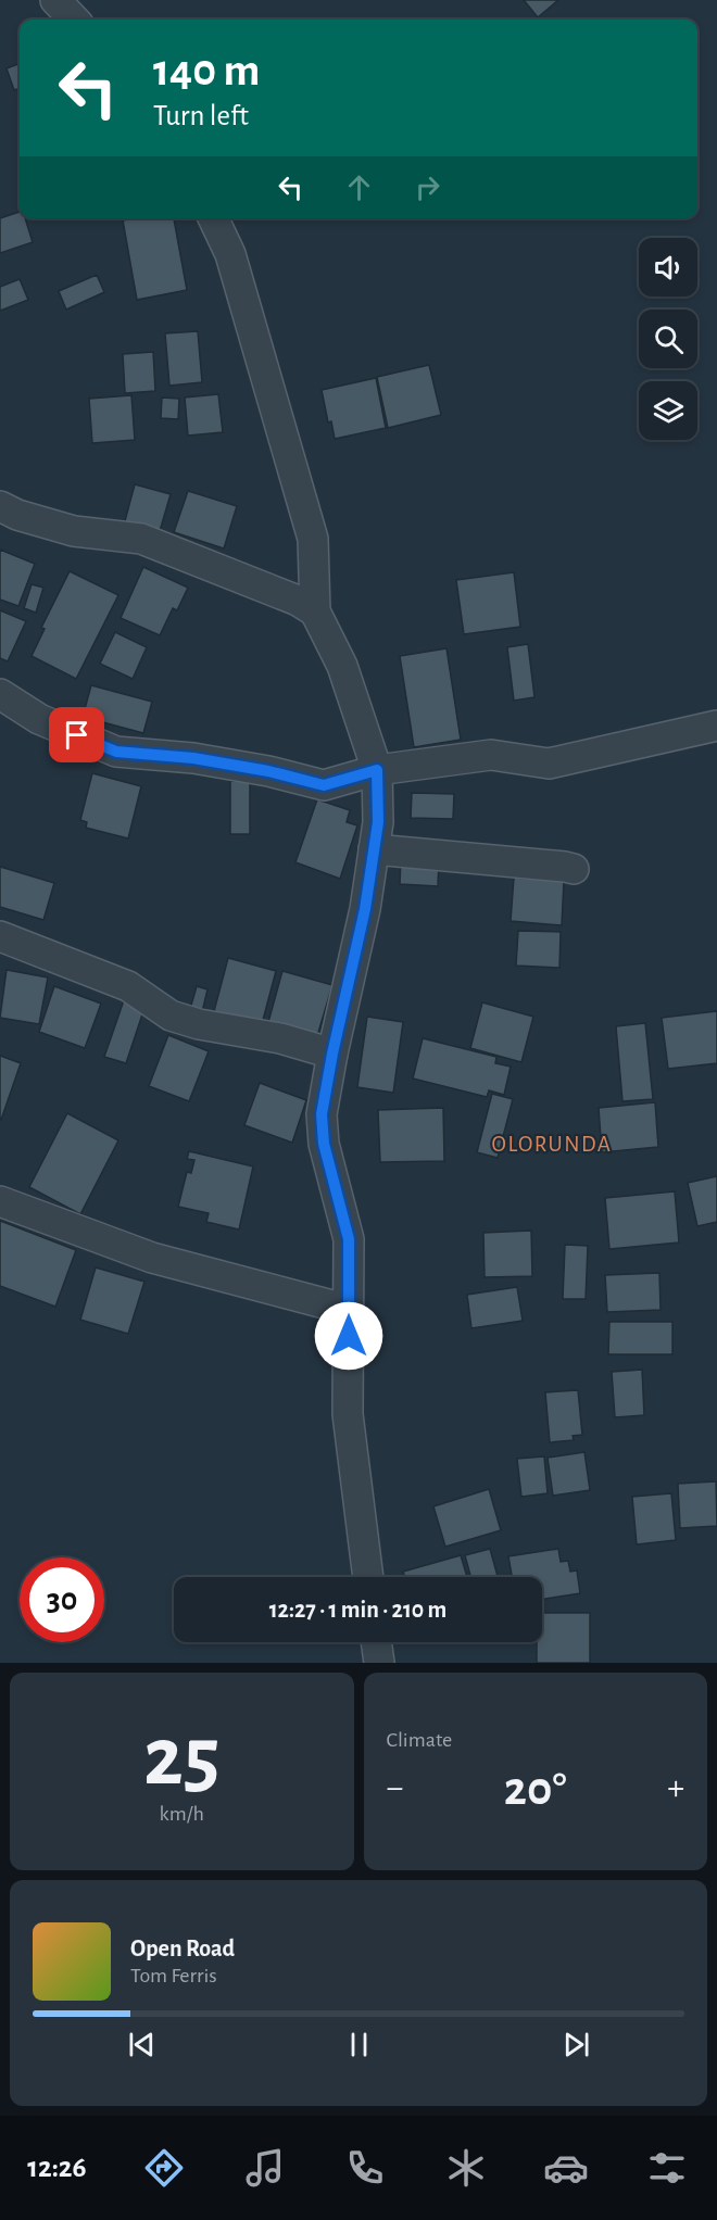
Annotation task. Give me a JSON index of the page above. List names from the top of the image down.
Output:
{
  "districts": ["OLORUNDA"],
  "page": {
    "turn": ["140 m", "Turn left"],
    "limit": "30",
    "trip": "12:27 · 1 min · 210 m",
    "tile": [
      ["25", "km/h"],
      "Climate"
    ],
    "heat": ["−", "20°", "+"],
    "song": ["Open Road", "Tom Ferris"],
    "tabs": "12:26"
  }
}
